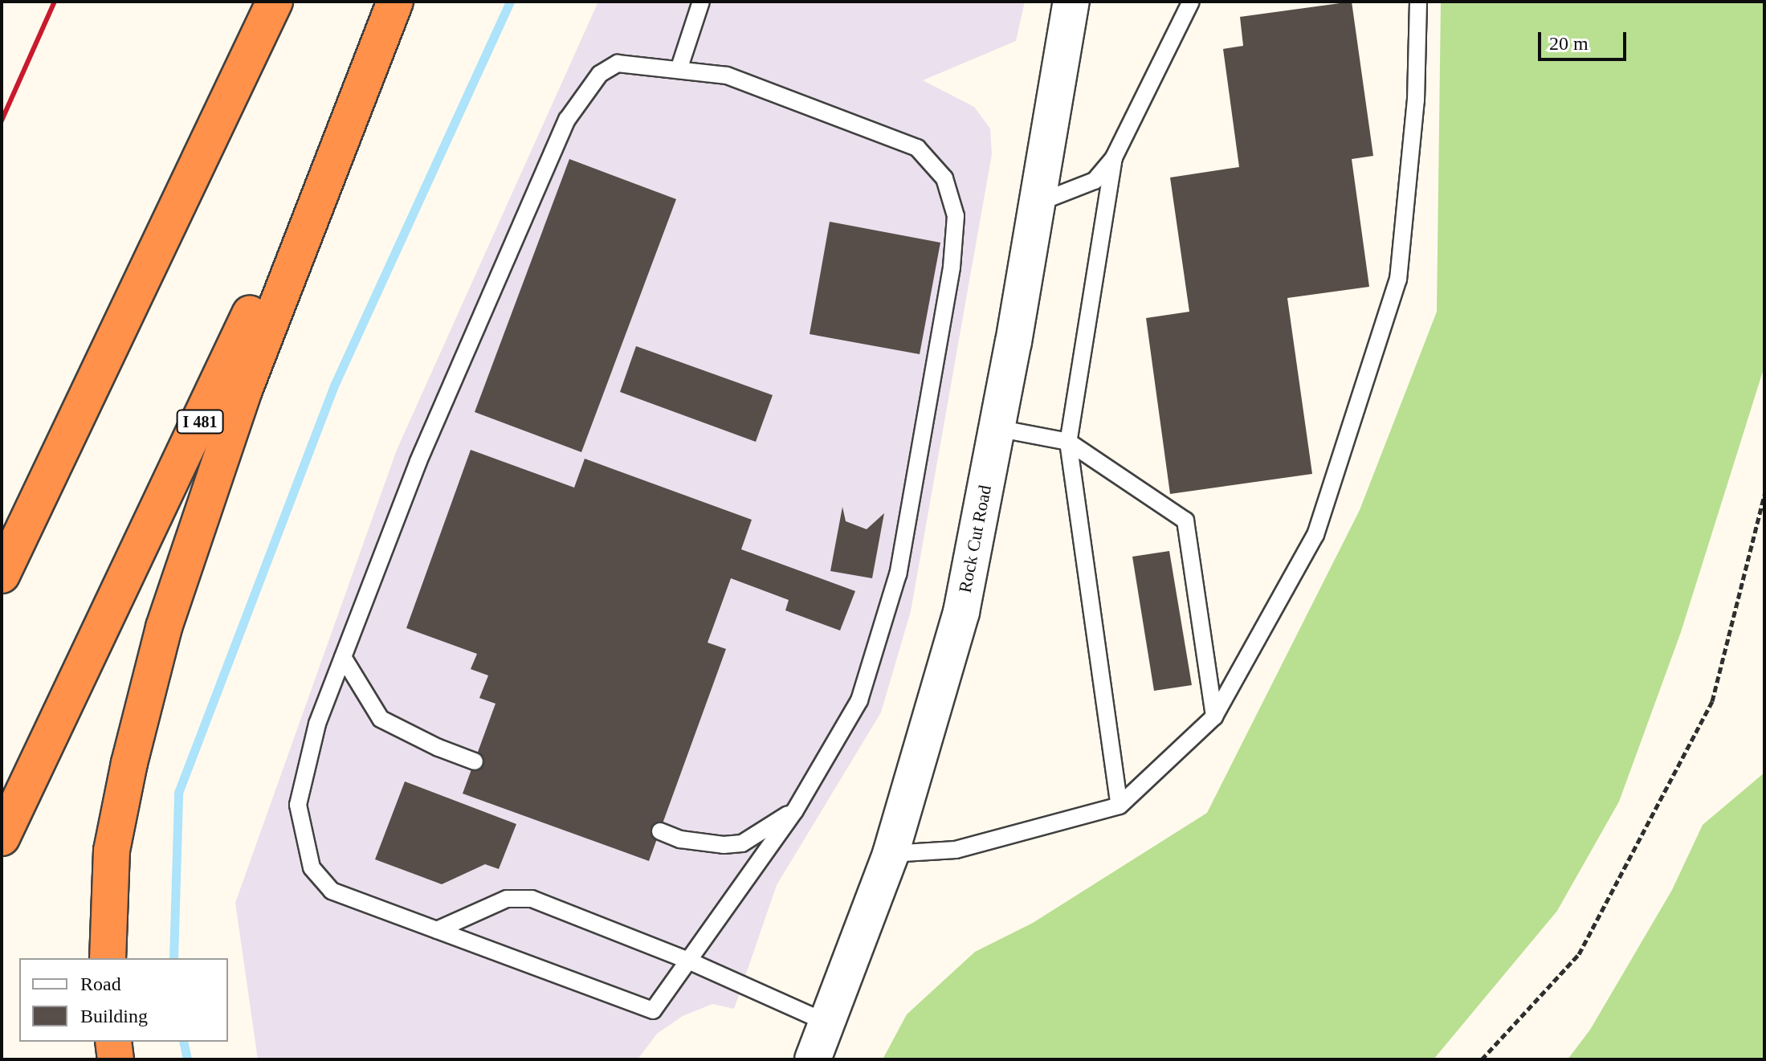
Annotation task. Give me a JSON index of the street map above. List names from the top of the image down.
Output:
{
  "streets": {
    "highway": ["I 481"],
    "street": ["Rock Cut Road"]
  },
  "legend": ["Road", "Building"],
  "scale_bar": "20 m"
}
